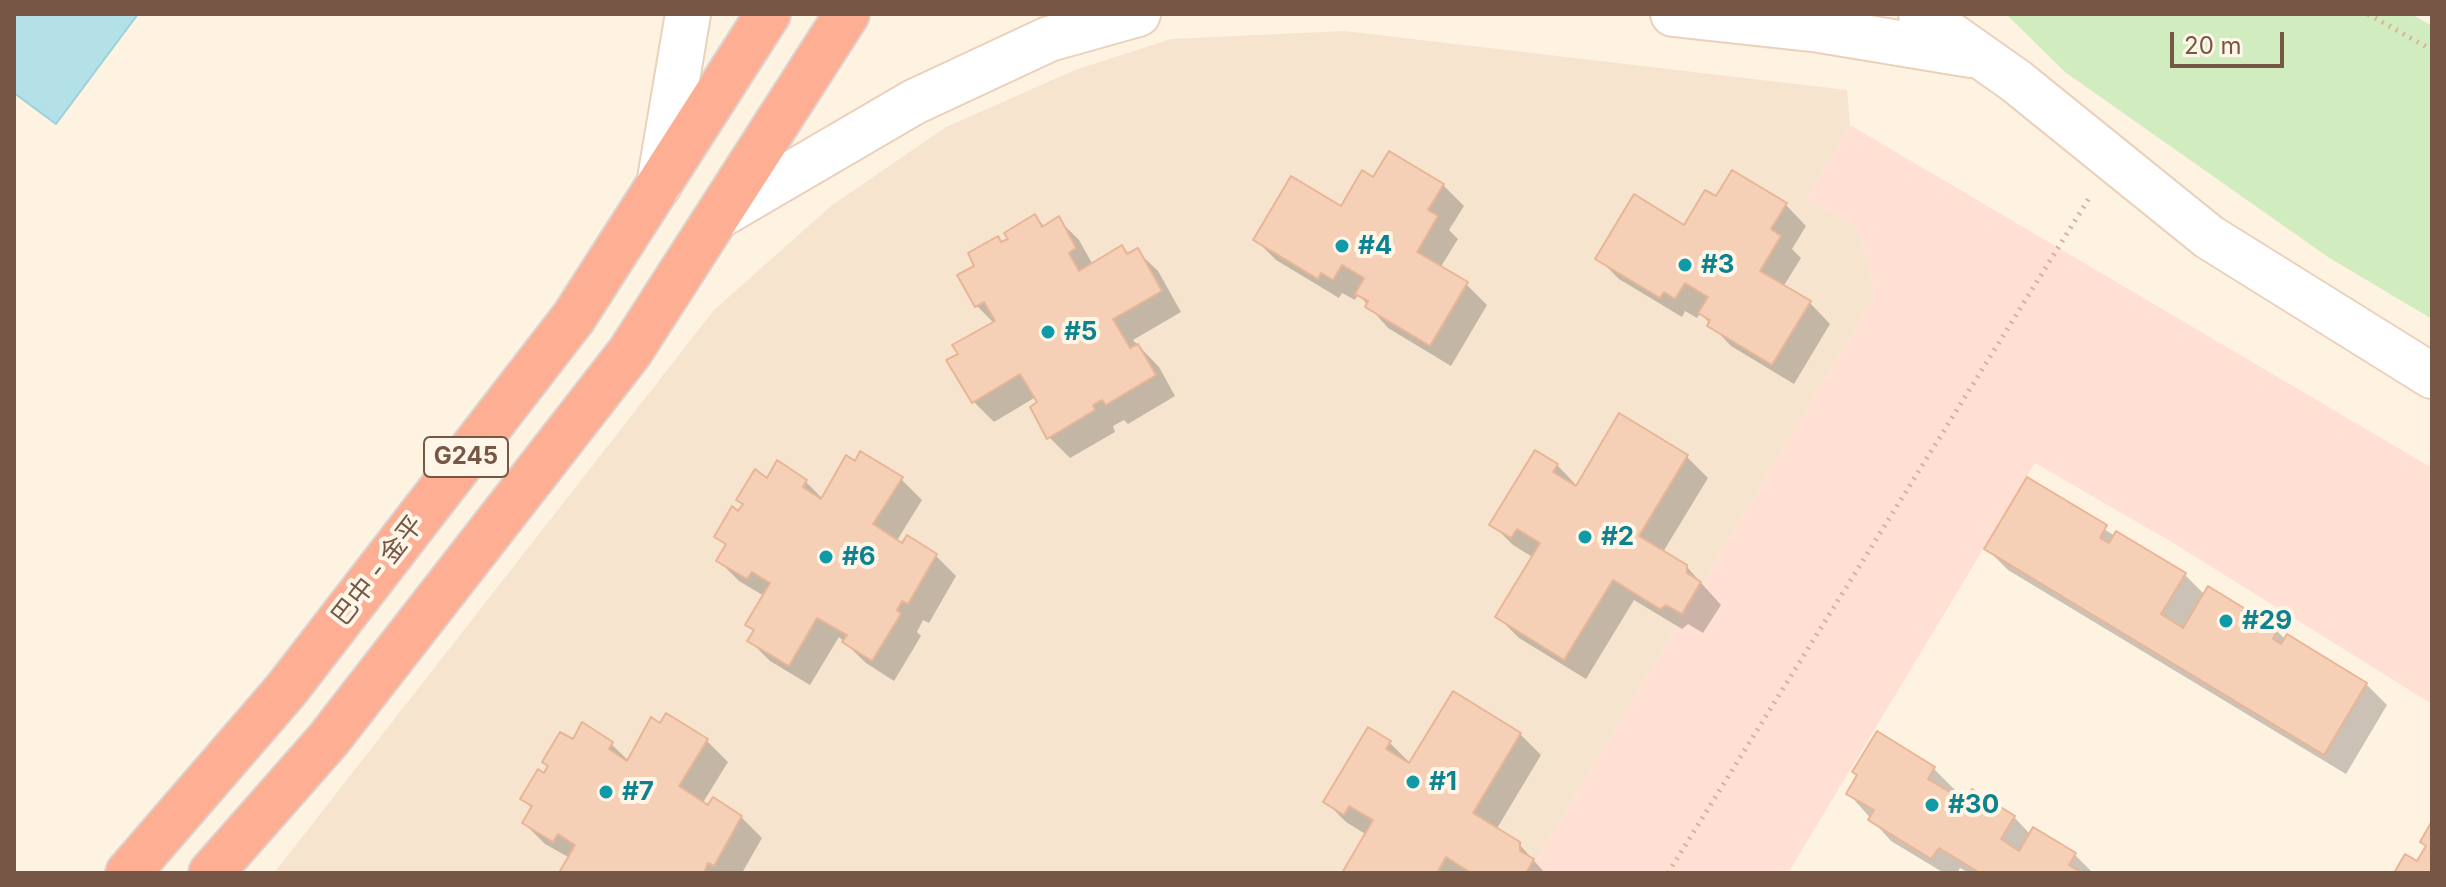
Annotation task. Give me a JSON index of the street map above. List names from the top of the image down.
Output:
{
  "streets": {
    "highway": ["G245", "巴中 - 金平"]
  },
  "places": [
    "#4",
    "#3",
    "#5",
    "#2",
    "#6",
    "#29",
    "#1",
    "#7",
    "#30"
  ],
  "scale_bar": "20 m"
}
